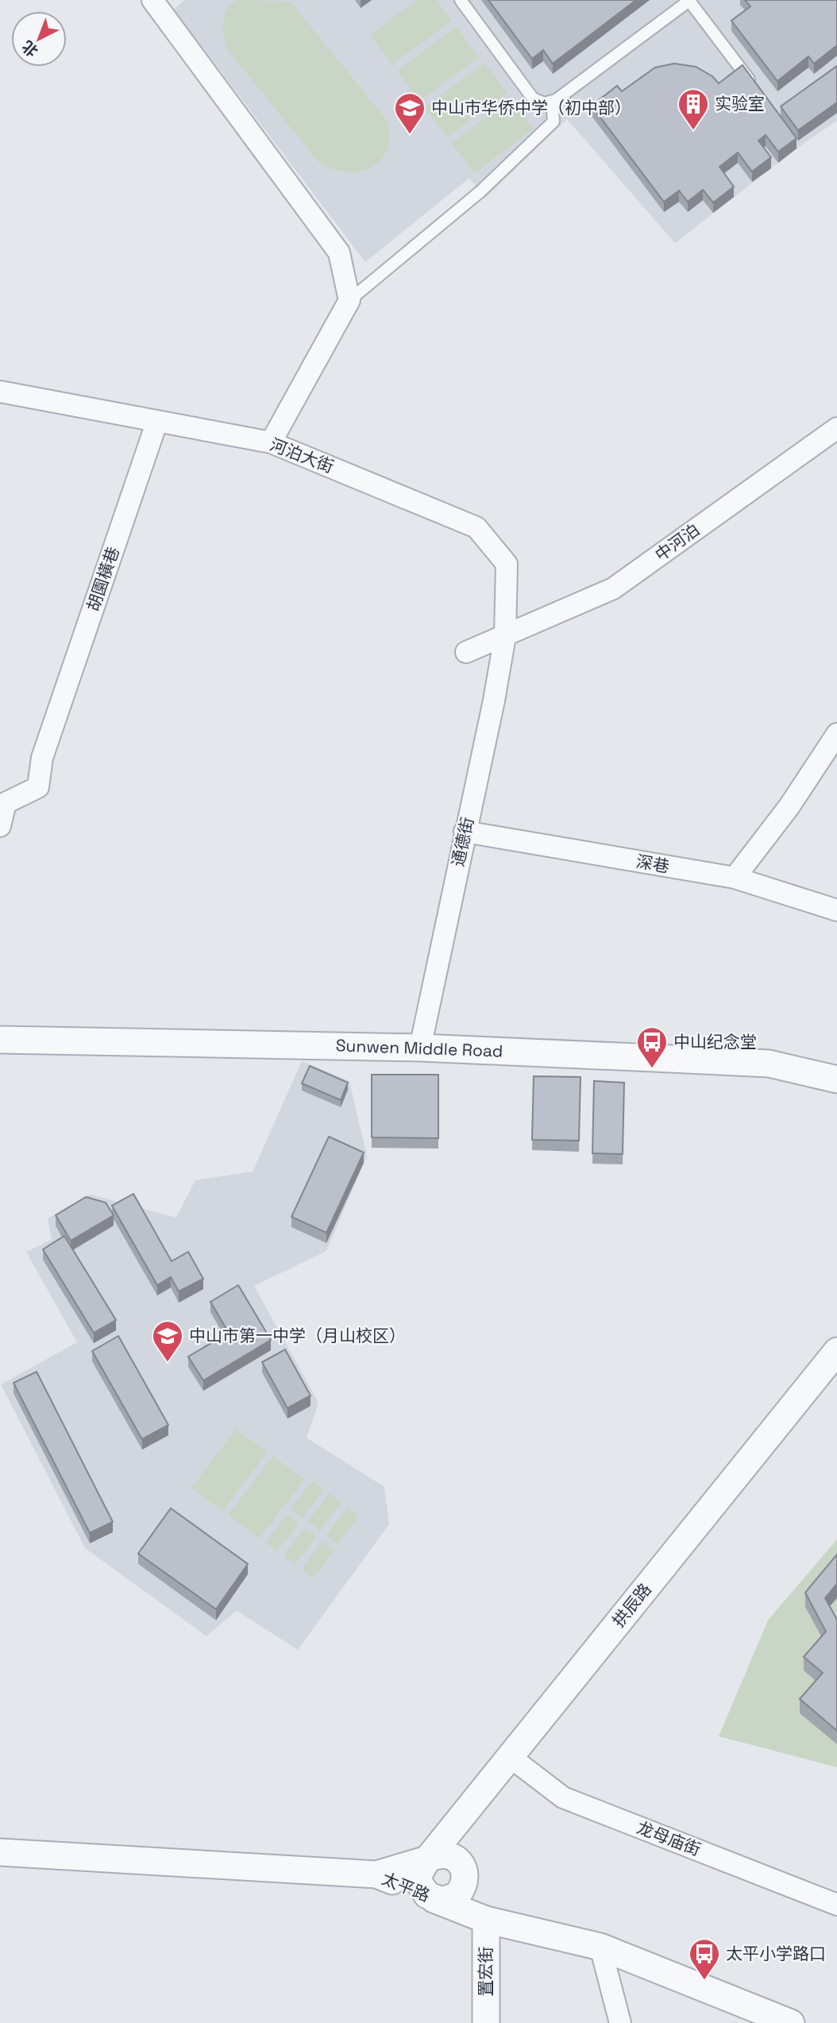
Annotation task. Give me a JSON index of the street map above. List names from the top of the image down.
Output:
{
  "streets": {
    "street": [
      "河泊大街",
      "中河泊",
      "胡園橫巷",
      "通德街",
      "深巷",
      "Sunwen Middle Road",
      "拱辰路",
      "龙母庙街",
      "太平路",
      "置宏街"
    ]
  },
  "crossings": [
    ["河泊大街", "中河泊"],
    ["河泊大街", "胡園橫巷"],
    ["河泊大街", "通德街"],
    ["中河泊", "通德街"],
    ["通德街", "深巷"],
    ["通德街", "Sunwen Middle Road"],
    ["拱辰路", "龙母庙街"],
    ["拱辰路", "太平路"],
    ["太平路", "置宏街"]
  ],
  "places": {
    "building": ["实验室"],
    "school or university": ["中山市华侨中学（初中部）", "中山市第一中学（月山校区）"],
    "bus stop": ["中山纪念堂", "太平小学路口"]
  },
  "north": "bottom left"
}
